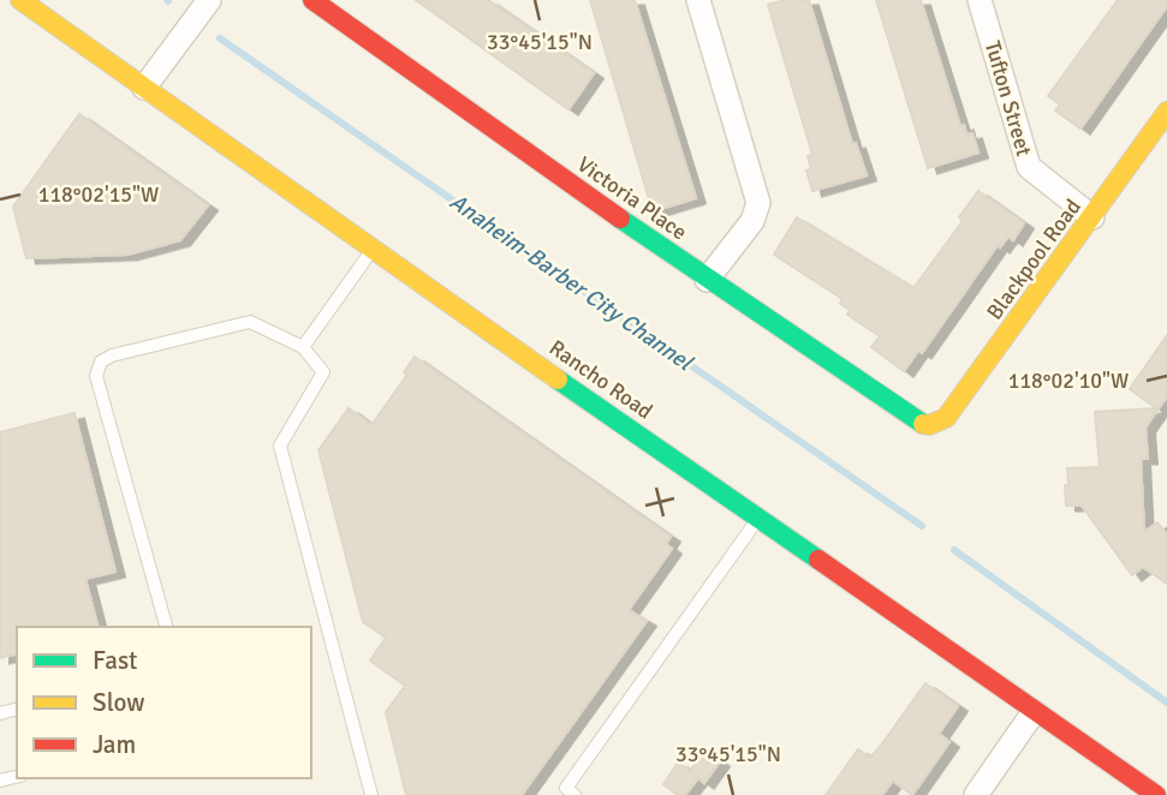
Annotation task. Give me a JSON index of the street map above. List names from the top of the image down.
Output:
{
  "streets": {
    "street": [
      "Tufton Street",
      "Victoria Place",
      "Blackpool Road",
      "Rancho Road"
    ]
  },
  "crossings": [
    ["Tufton Street", "Blackpool Road"],
    ["Victoria Place", "Blackpool Road"]
  ],
  "water": ["Anaheim-Barber City Channel"],
  "legend": ["Fast", "Slow", "Jam"],
  "coordinates": ["33°45'15\"N", "118°02'15\"W", "118°02'10\"W"]
}
